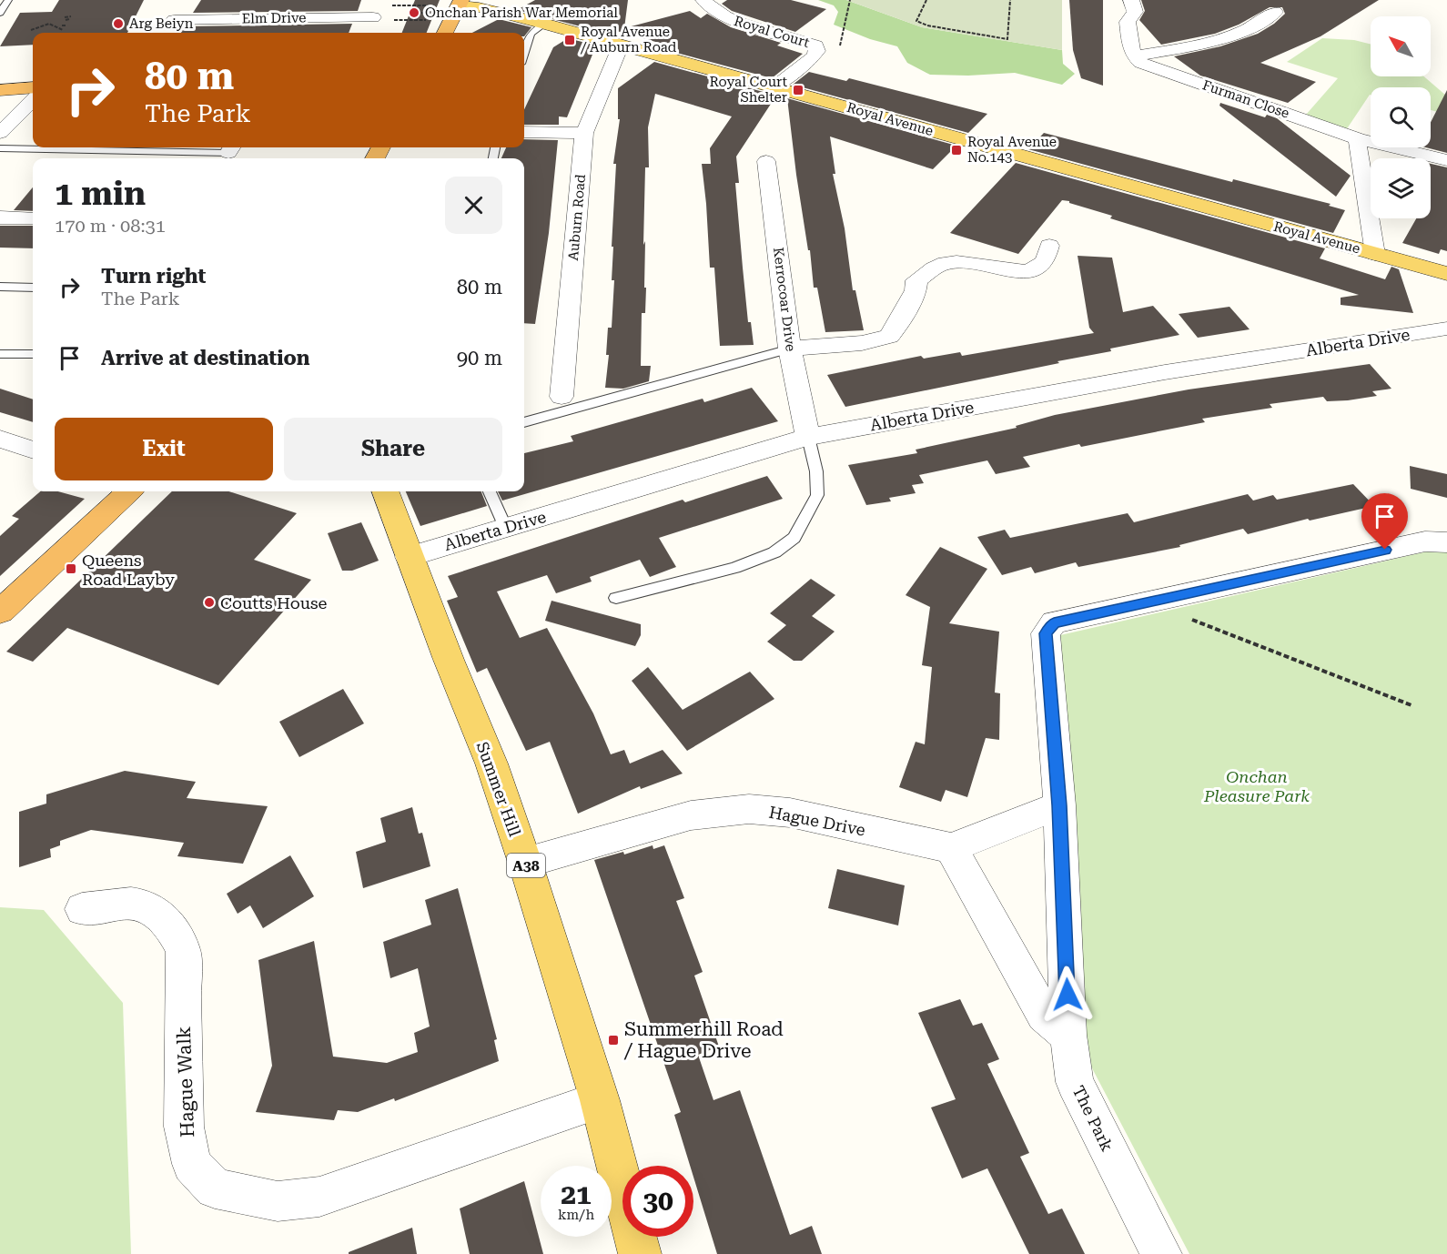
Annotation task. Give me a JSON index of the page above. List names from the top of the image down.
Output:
{
  "streets": {
    "main road": ["Royal Avenue", "Summer Hill", "A38"],
    "street": [
      "Elm Drive",
      "Royal Court",
      "Furman Close",
      "Auburn Road",
      "Kerrocoar Drive",
      "Alberta Drive",
      "Hague Drive",
      "Hague Walk",
      "The Park"
    ]
  },
  "crossings": [
    ["Royal Court", "Royal Avenue"],
    ["Royal Avenue", "Auburn Road"],
    ["Kerrocoar Drive", "Alberta Drive"],
    ["Alberta Drive", "Summer Hill"],
    ["Summer Hill", "Hague Drive"],
    ["Summer Hill", "Hague Walk"]
  ],
  "parks": ["Onchan Pleasure Park"],
  "places": {
    "other": ["Onchan Parish War Memorial", "Arg Beiyn", "Coutts House"],
    "transit": [
      "Royal Avenue / Auburn Road",
      "Royal Court Shelter",
      "Royal Avenue No.143",
      "Queens Road Layby",
      "Summerhill Road / Hague Drive"
    ]
  },
  "north": "top left",
  "page": {
    "turn": ["80 m", "The Park"],
    "heading": ["1 min", "170 m · 08:31"],
    "list": [
      {
        "name": "Turn right",
        "note": "The Park",
        "value": "80 m"
      },
      {
        "name": "Arrive at destination",
        "value": "90 m"
      }
    ],
    "buttons": ["Exit", "Share"],
    "speed": "21 km/h",
    "limit": "30"
  }
}
